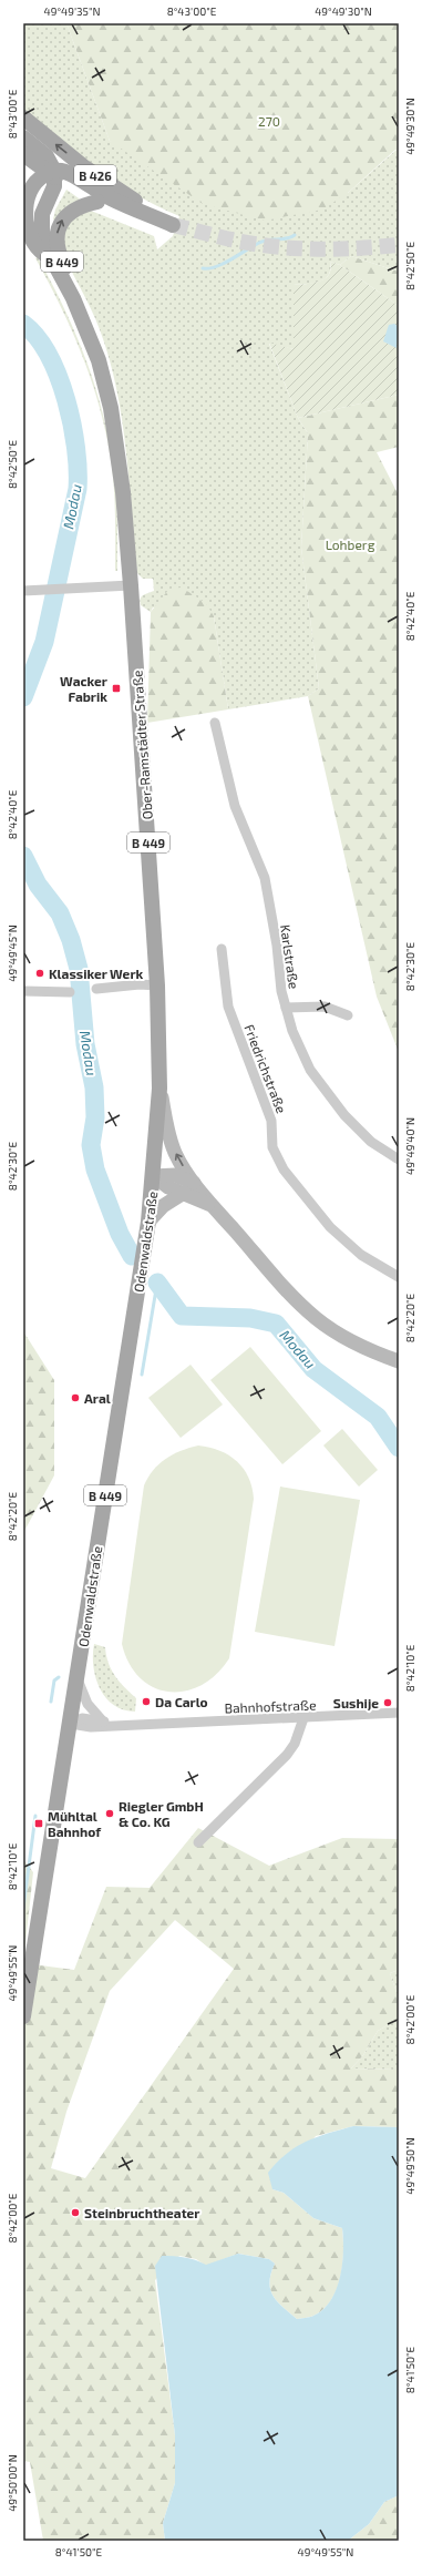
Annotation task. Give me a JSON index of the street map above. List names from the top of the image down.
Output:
{
  "streets": {
    "main road": [
      "B 426",
      "B 449",
      "Ober-Ramstädter Straße",
      "Odenwaldstraße"
    ],
    "street": ["Karlstraße", "Friedrichstraße", "Bahnhofstraße"]
  },
  "crossings": [
    ["B 426", "B 449"],
    ["B 449", "Ober-Ramstädter Straße"],
    ["Ober-Ramstädter Straße", "Odenwaldstraße"],
    ["Odenwaldstraße", "Bahnhofstraße"]
  ],
  "water": ["Modau"],
  "parks": ["270", "Lohberg"],
  "places": {
    "transit": ["Wacker Fabrik", "Mühltal Bahnhof"],
    "other": [
      "Klassiker Werk",
      "Aral",
      "Da Carlo",
      "Sushije",
      "Riegler GmbH & Co. KG",
      "Steinbruchtheater"
    ]
  },
  "coordinates": [
    "49°49'35\"N",
    "8°43'00\"E",
    "49°49'30\"N",
    "8°42'50\"E",
    "8°42'40\"E",
    "49°49'45\"N",
    "8°42'30\"E",
    "49°49'40\"N",
    "8°42'20\"E",
    "8°42'10\"E",
    "49°49'55\"N",
    "8°42'00\"E",
    "49°49'50\"N",
    "8°41'50\"E",
    "49°50'00\"N"
  ]
}
